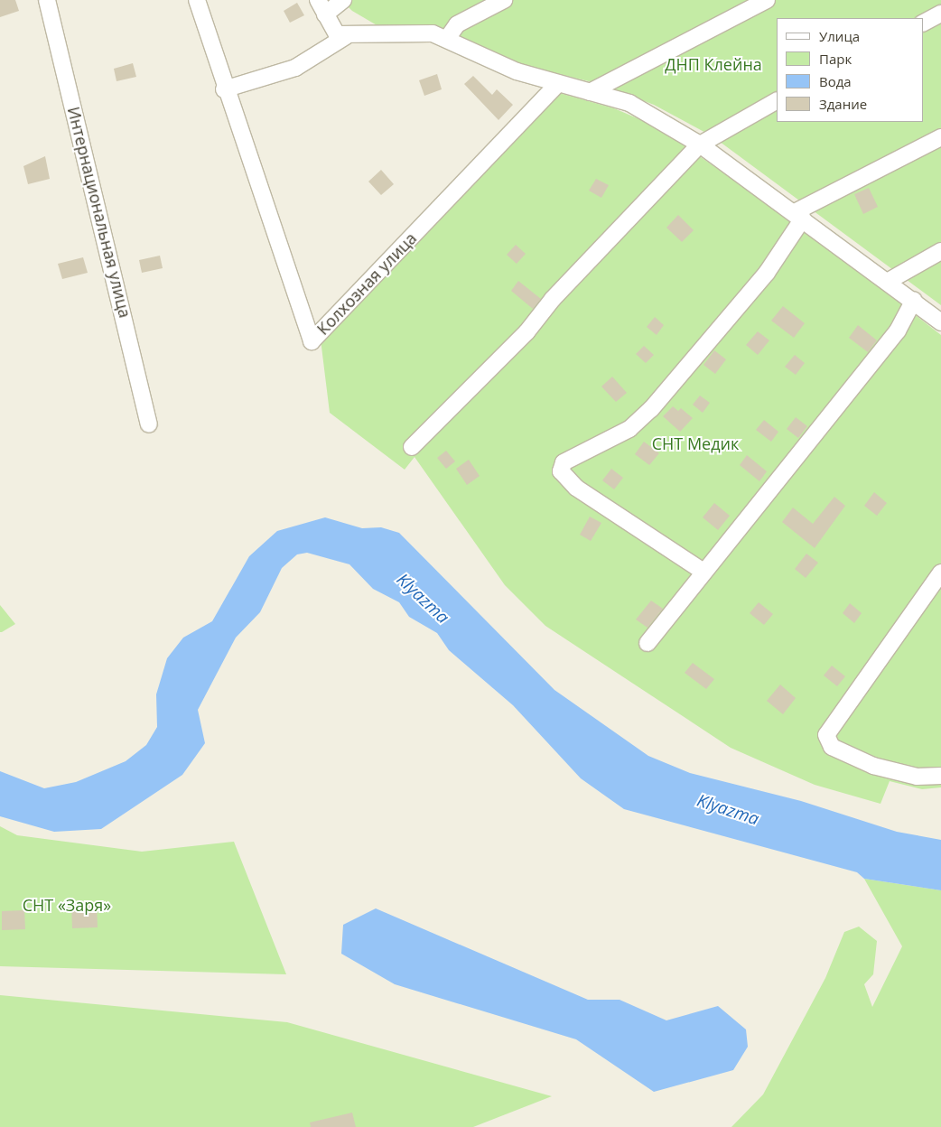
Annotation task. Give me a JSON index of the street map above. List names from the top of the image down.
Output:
{
  "streets": {
    "street": ["Интернациональная улица", "Колхозная улица"]
  },
  "water": ["Klyazma"],
  "parks": ["ДНП Клейна", "СНТ Медик", "СНТ «Заря»"],
  "legend": [
    "Улица",
    "Парк",
    "Вода",
    "Здание"
  ]
}
